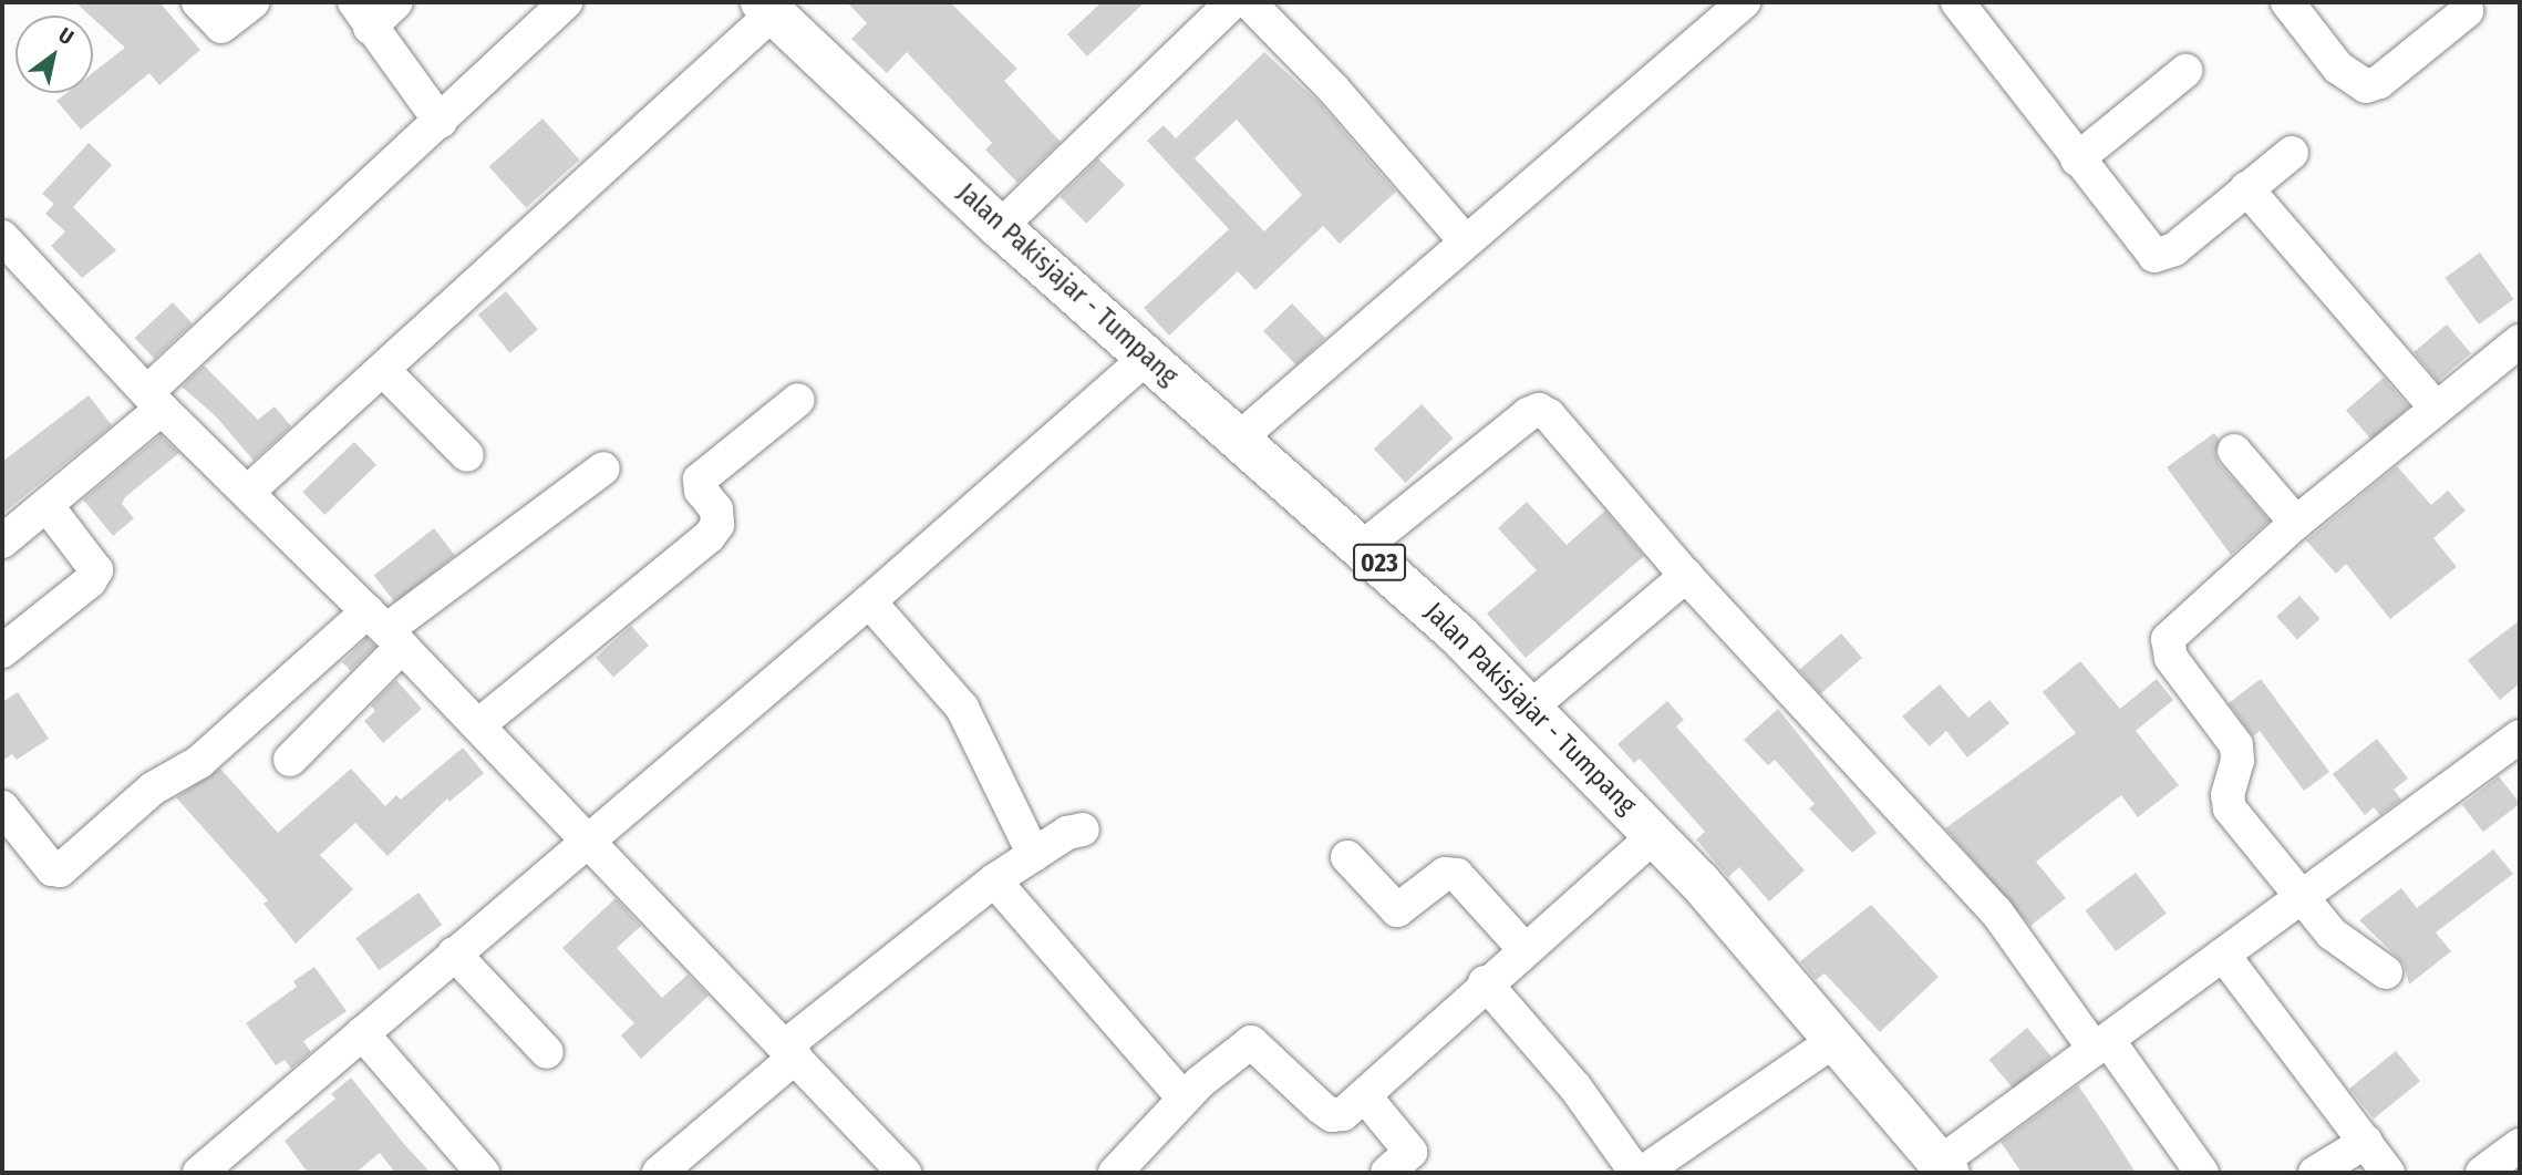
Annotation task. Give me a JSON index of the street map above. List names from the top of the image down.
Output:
{
  "streets": {
    "main road": ["Jalan Pakisjajar - Tumpang", "023"]
  },
  "north": "top right"
}
